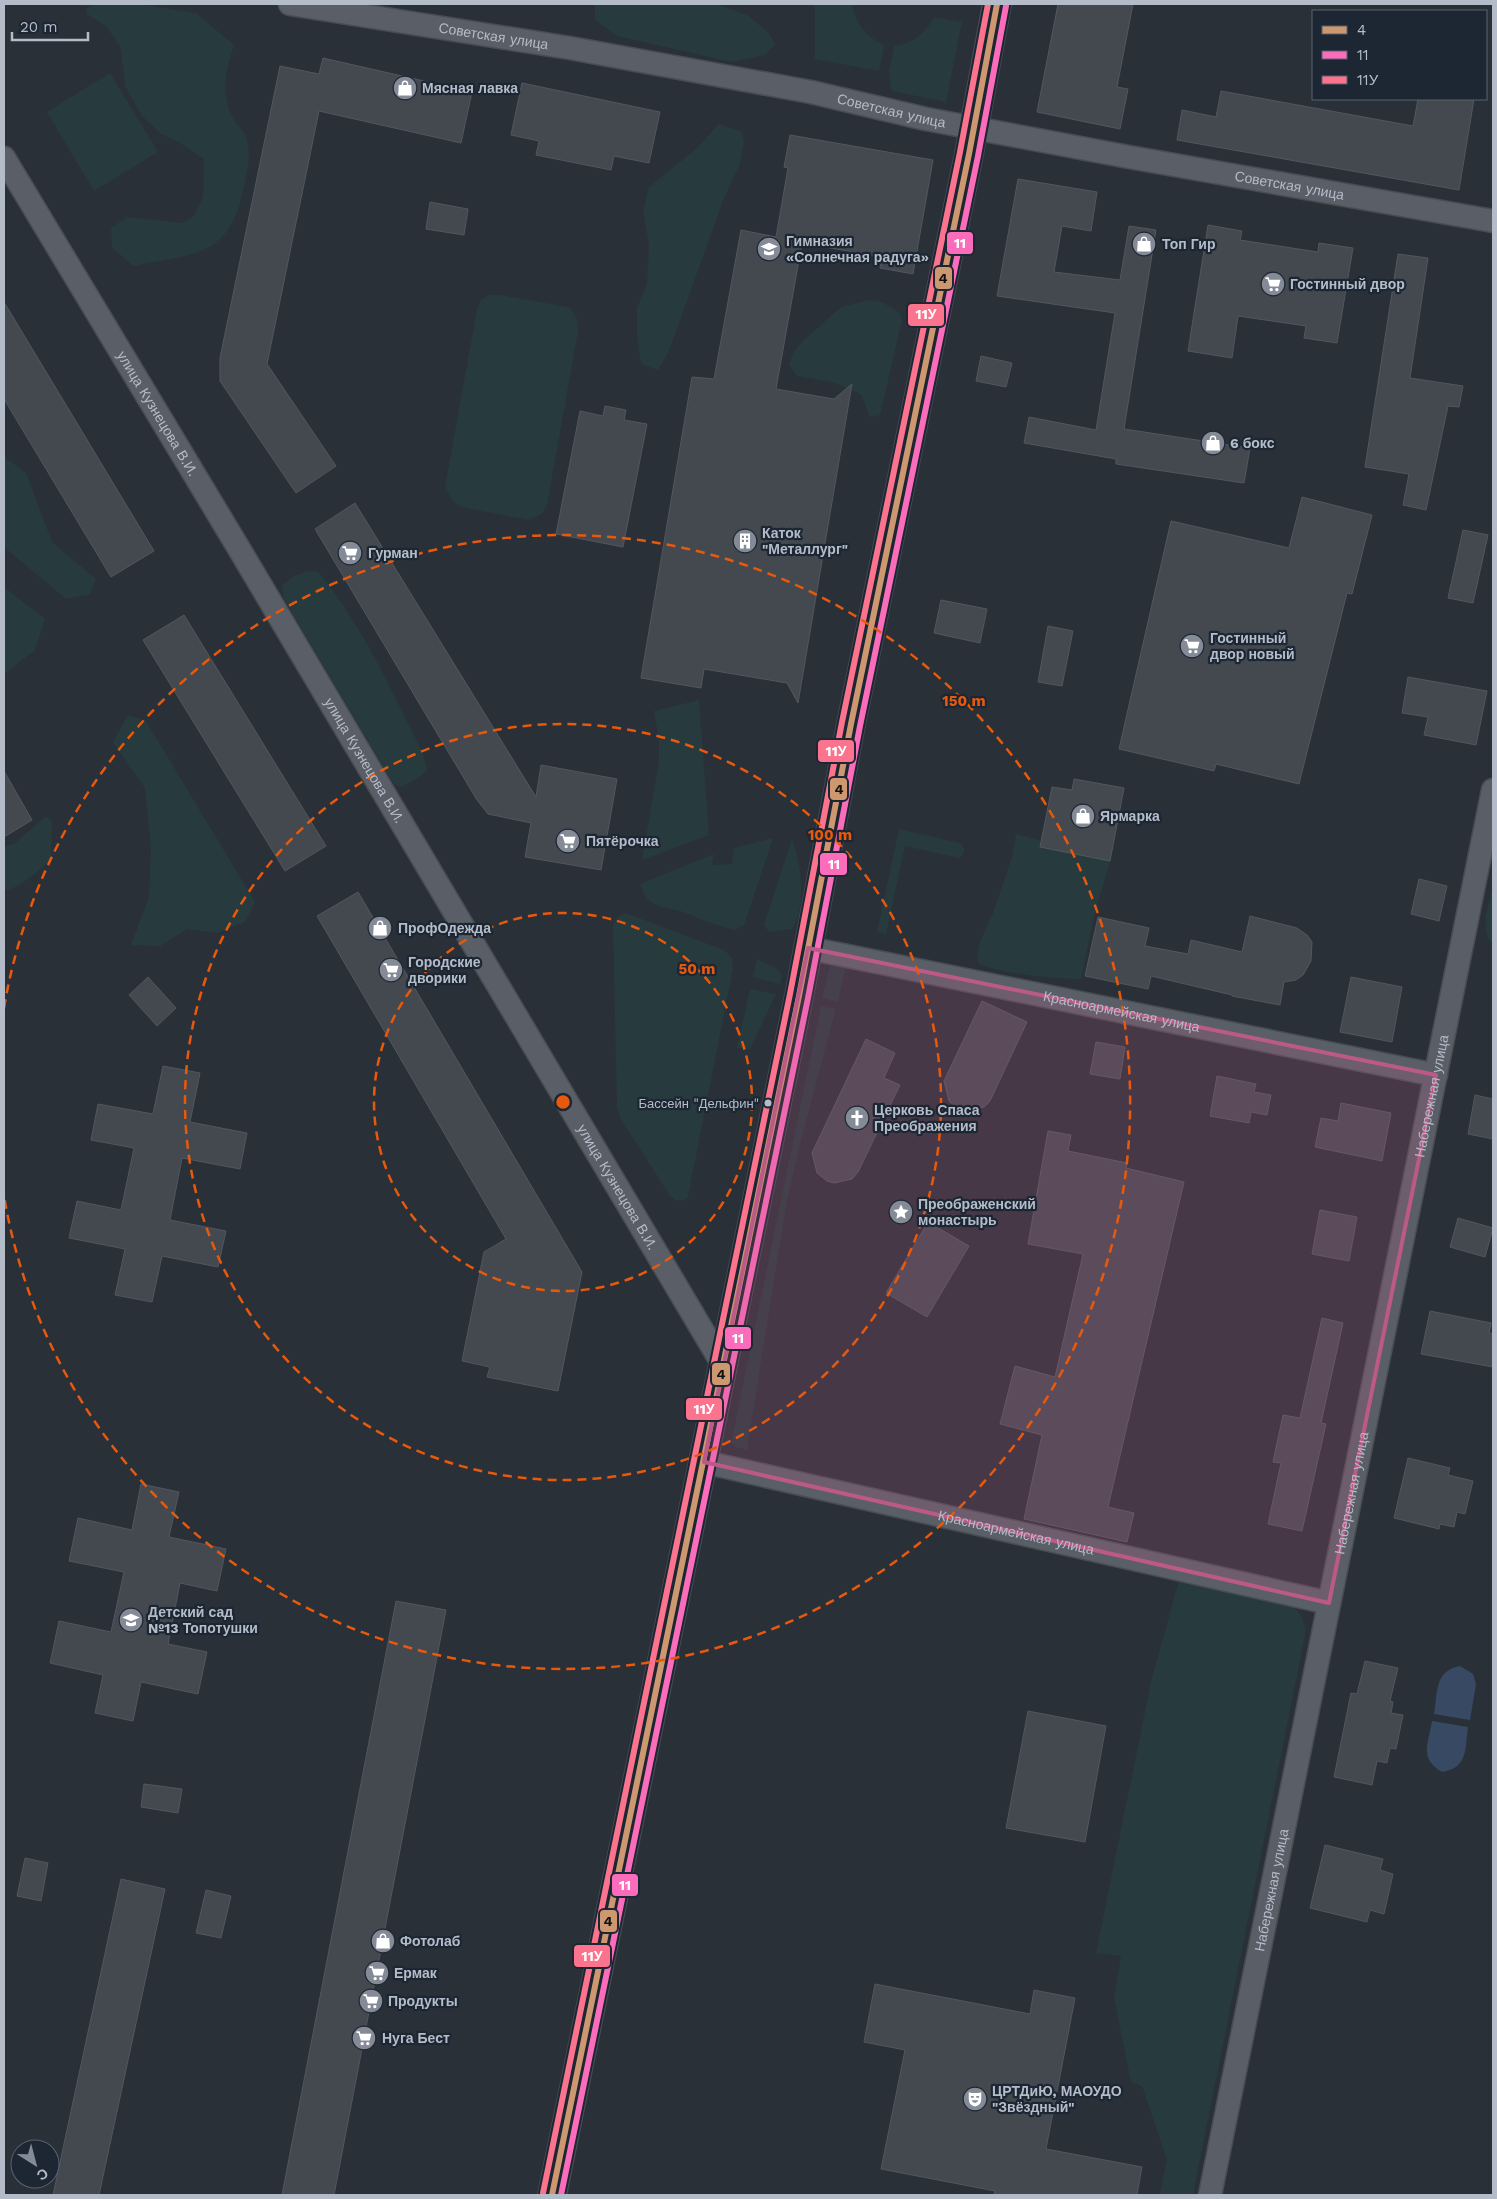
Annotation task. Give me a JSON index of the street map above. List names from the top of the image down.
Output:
{
  "streets": {
    "street": [
      "Советская улица",
      "улица Кузнецова В.И.",
      "Красноармейская улица",
      "Набережная улица"
    ]
  },
  "crossings": [
    ["Красноармейская улица", "Набережная улица"]
  ],
  "places": {
    "shop": [
      "Мясная лавка",
      "Топ Гир",
      "6 бокс",
      "Ярмарка",
      "ПрофОдежда",
      "Фотолаб"
    ],
    "school or university": ["Гимназия «Солнечная радуга»", "Детский сад №13 Топотушки"],
    "supermarket": [
      "Гостинный двор",
      "Гурман",
      "Гостинный двор новый",
      "Пятёрочка",
      "Городские дворики",
      "Ермак",
      "Продукты",
      "Нуга Бест"
    ],
    "building": ["Каток \"Металлург\""],
    "other": ["Бассейн \"Дельфин\""],
    "church": ["Церковь Спаса Преображения"],
    "place": ["Преображенский монастырь"],
    "theatre": ["ЦРТДиЮ, МАОУДО \"Звёздный\""]
  },
  "lines": ["transit line 4", "transit line 11У", "transit line 11"],
  "legend": ["4", "11", "11У"],
  "scale_bar": "20 m",
  "north": "bottom right",
  "rings": ["150 m", "100 m", "50 m"]
}
